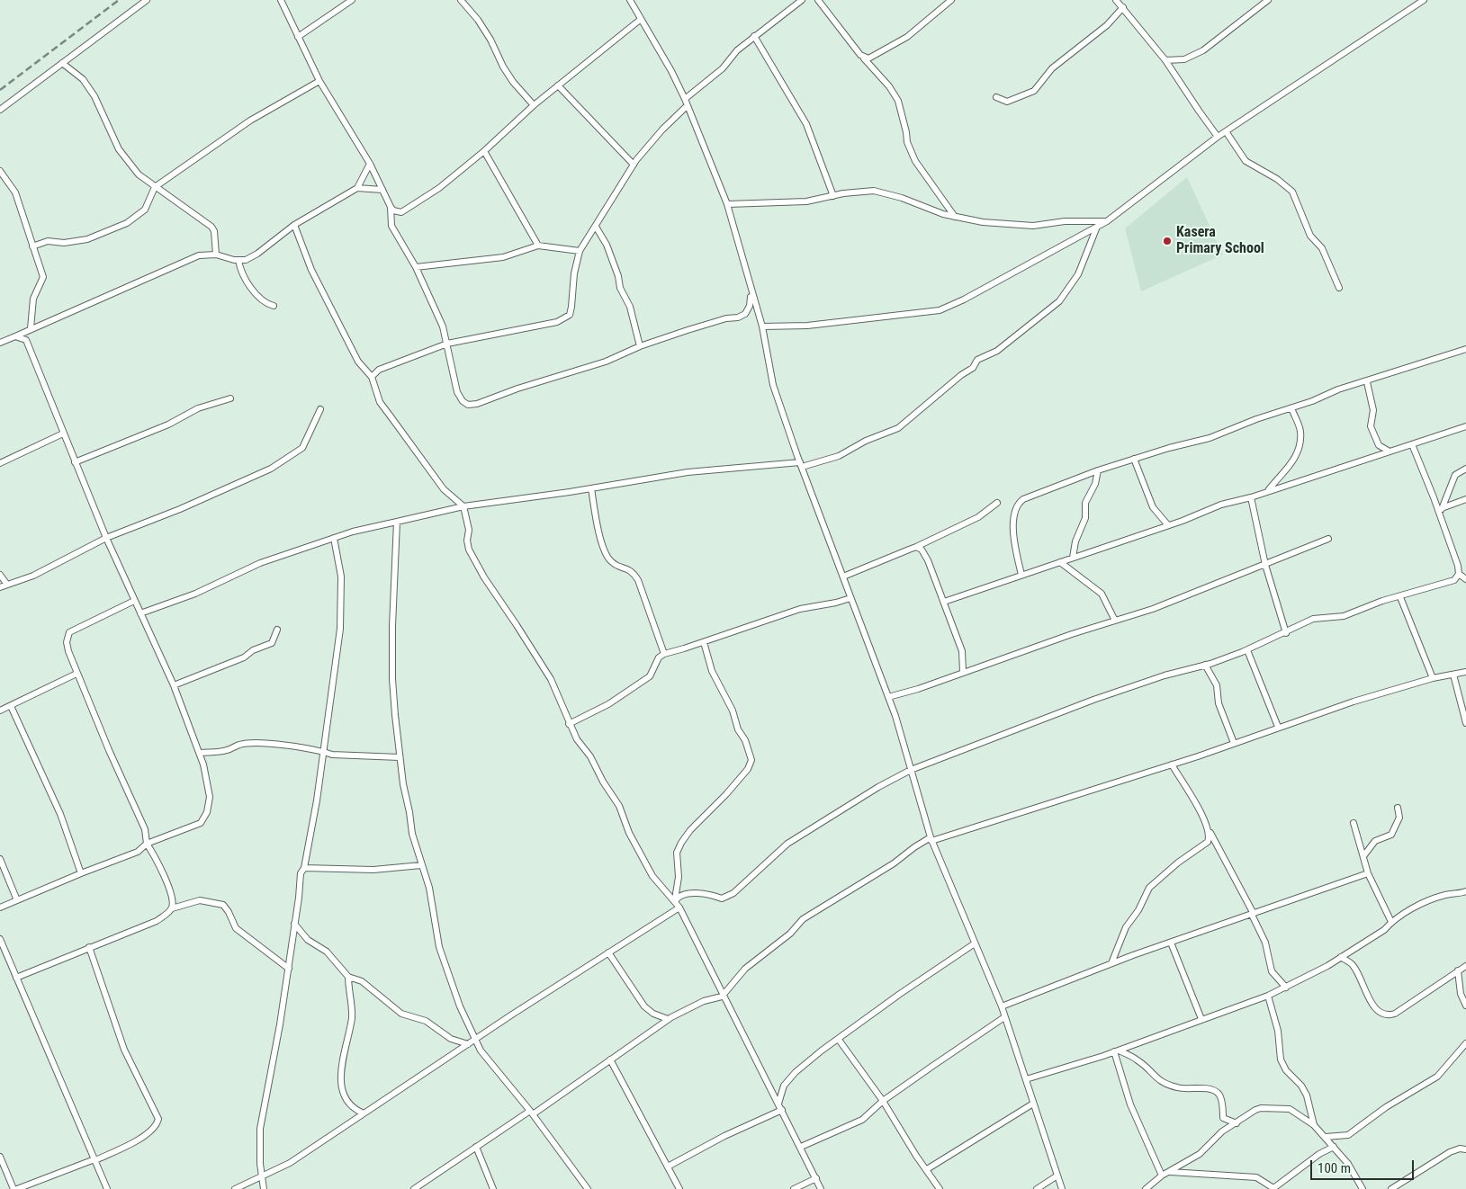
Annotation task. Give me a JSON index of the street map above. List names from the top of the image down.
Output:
{
  "places": ["Kasera Primary School"],
  "scale_bar": "100 m"
}
